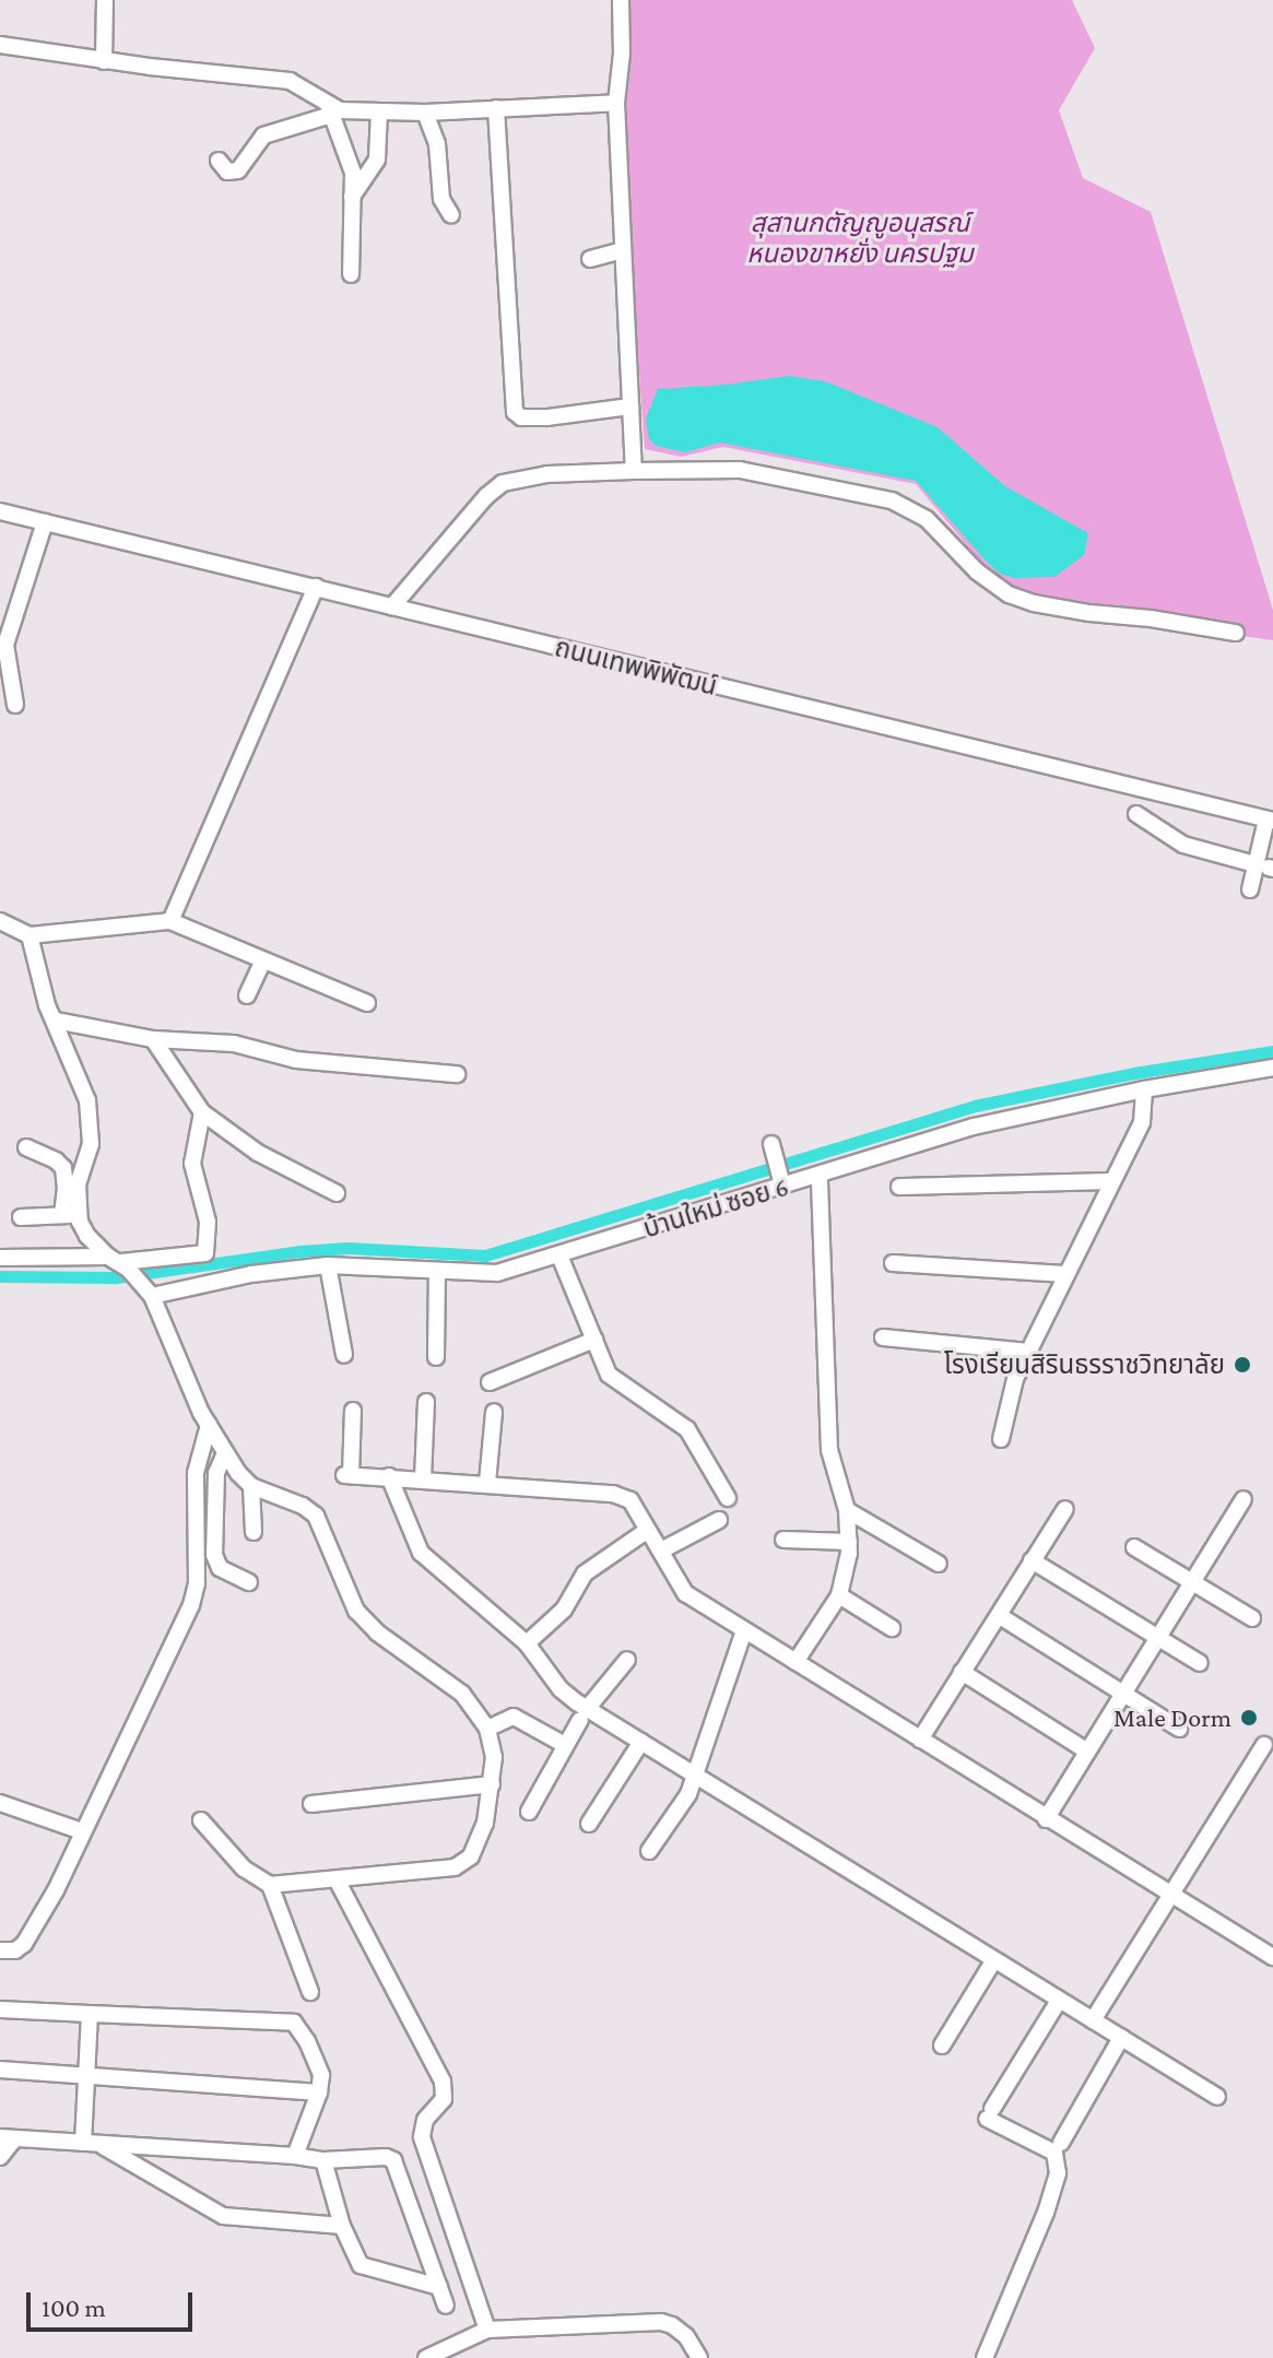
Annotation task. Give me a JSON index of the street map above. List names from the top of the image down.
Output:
{
  "streets": {
    "street": ["ถนนเทพพิพัฒน์", "บ้านใหม่ ซอย 6"]
  },
  "parks": ["สุสานกตัญญูอนุสรณ์ หนองขาหยั่ง นครปฐม"],
  "places": ["โรงเรียนสิรินธรราชวิทยาลัย", "Male Dorm"],
  "scale_bar": "100 m"
}
